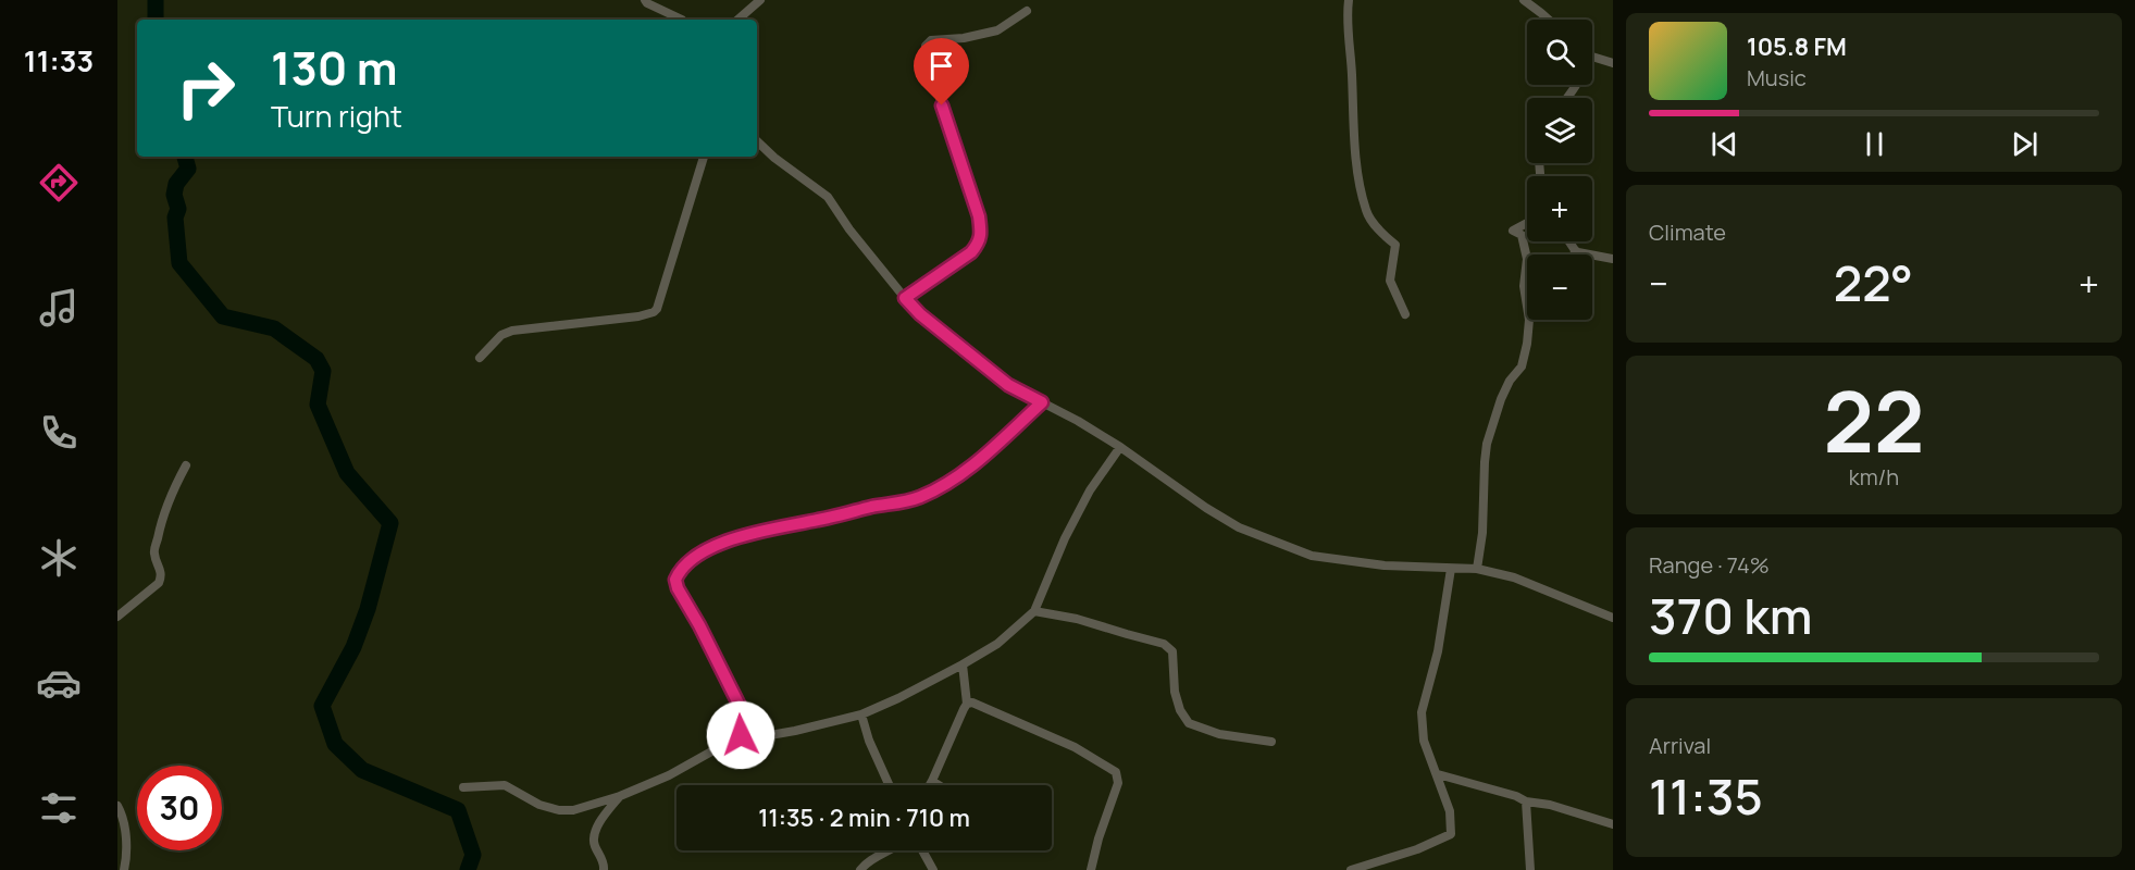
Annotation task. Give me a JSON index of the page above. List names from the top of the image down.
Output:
{
  "page": {
    "tabs": "11:33",
    "map_buttons": ["+", "−"],
    "turn": ["130 m", "Turn right"],
    "song": ["105.8 FM", "Music"],
    "tile": [
      "Climate",
      ["22", "km/h"],
      ["Range · 74%", "370 km"],
      ["Arrival", "11:35"]
    ],
    "heat": ["−", "22°", "+"],
    "limit": "30",
    "trip": "11:35 · 2 min · 710 m"
  }
}
